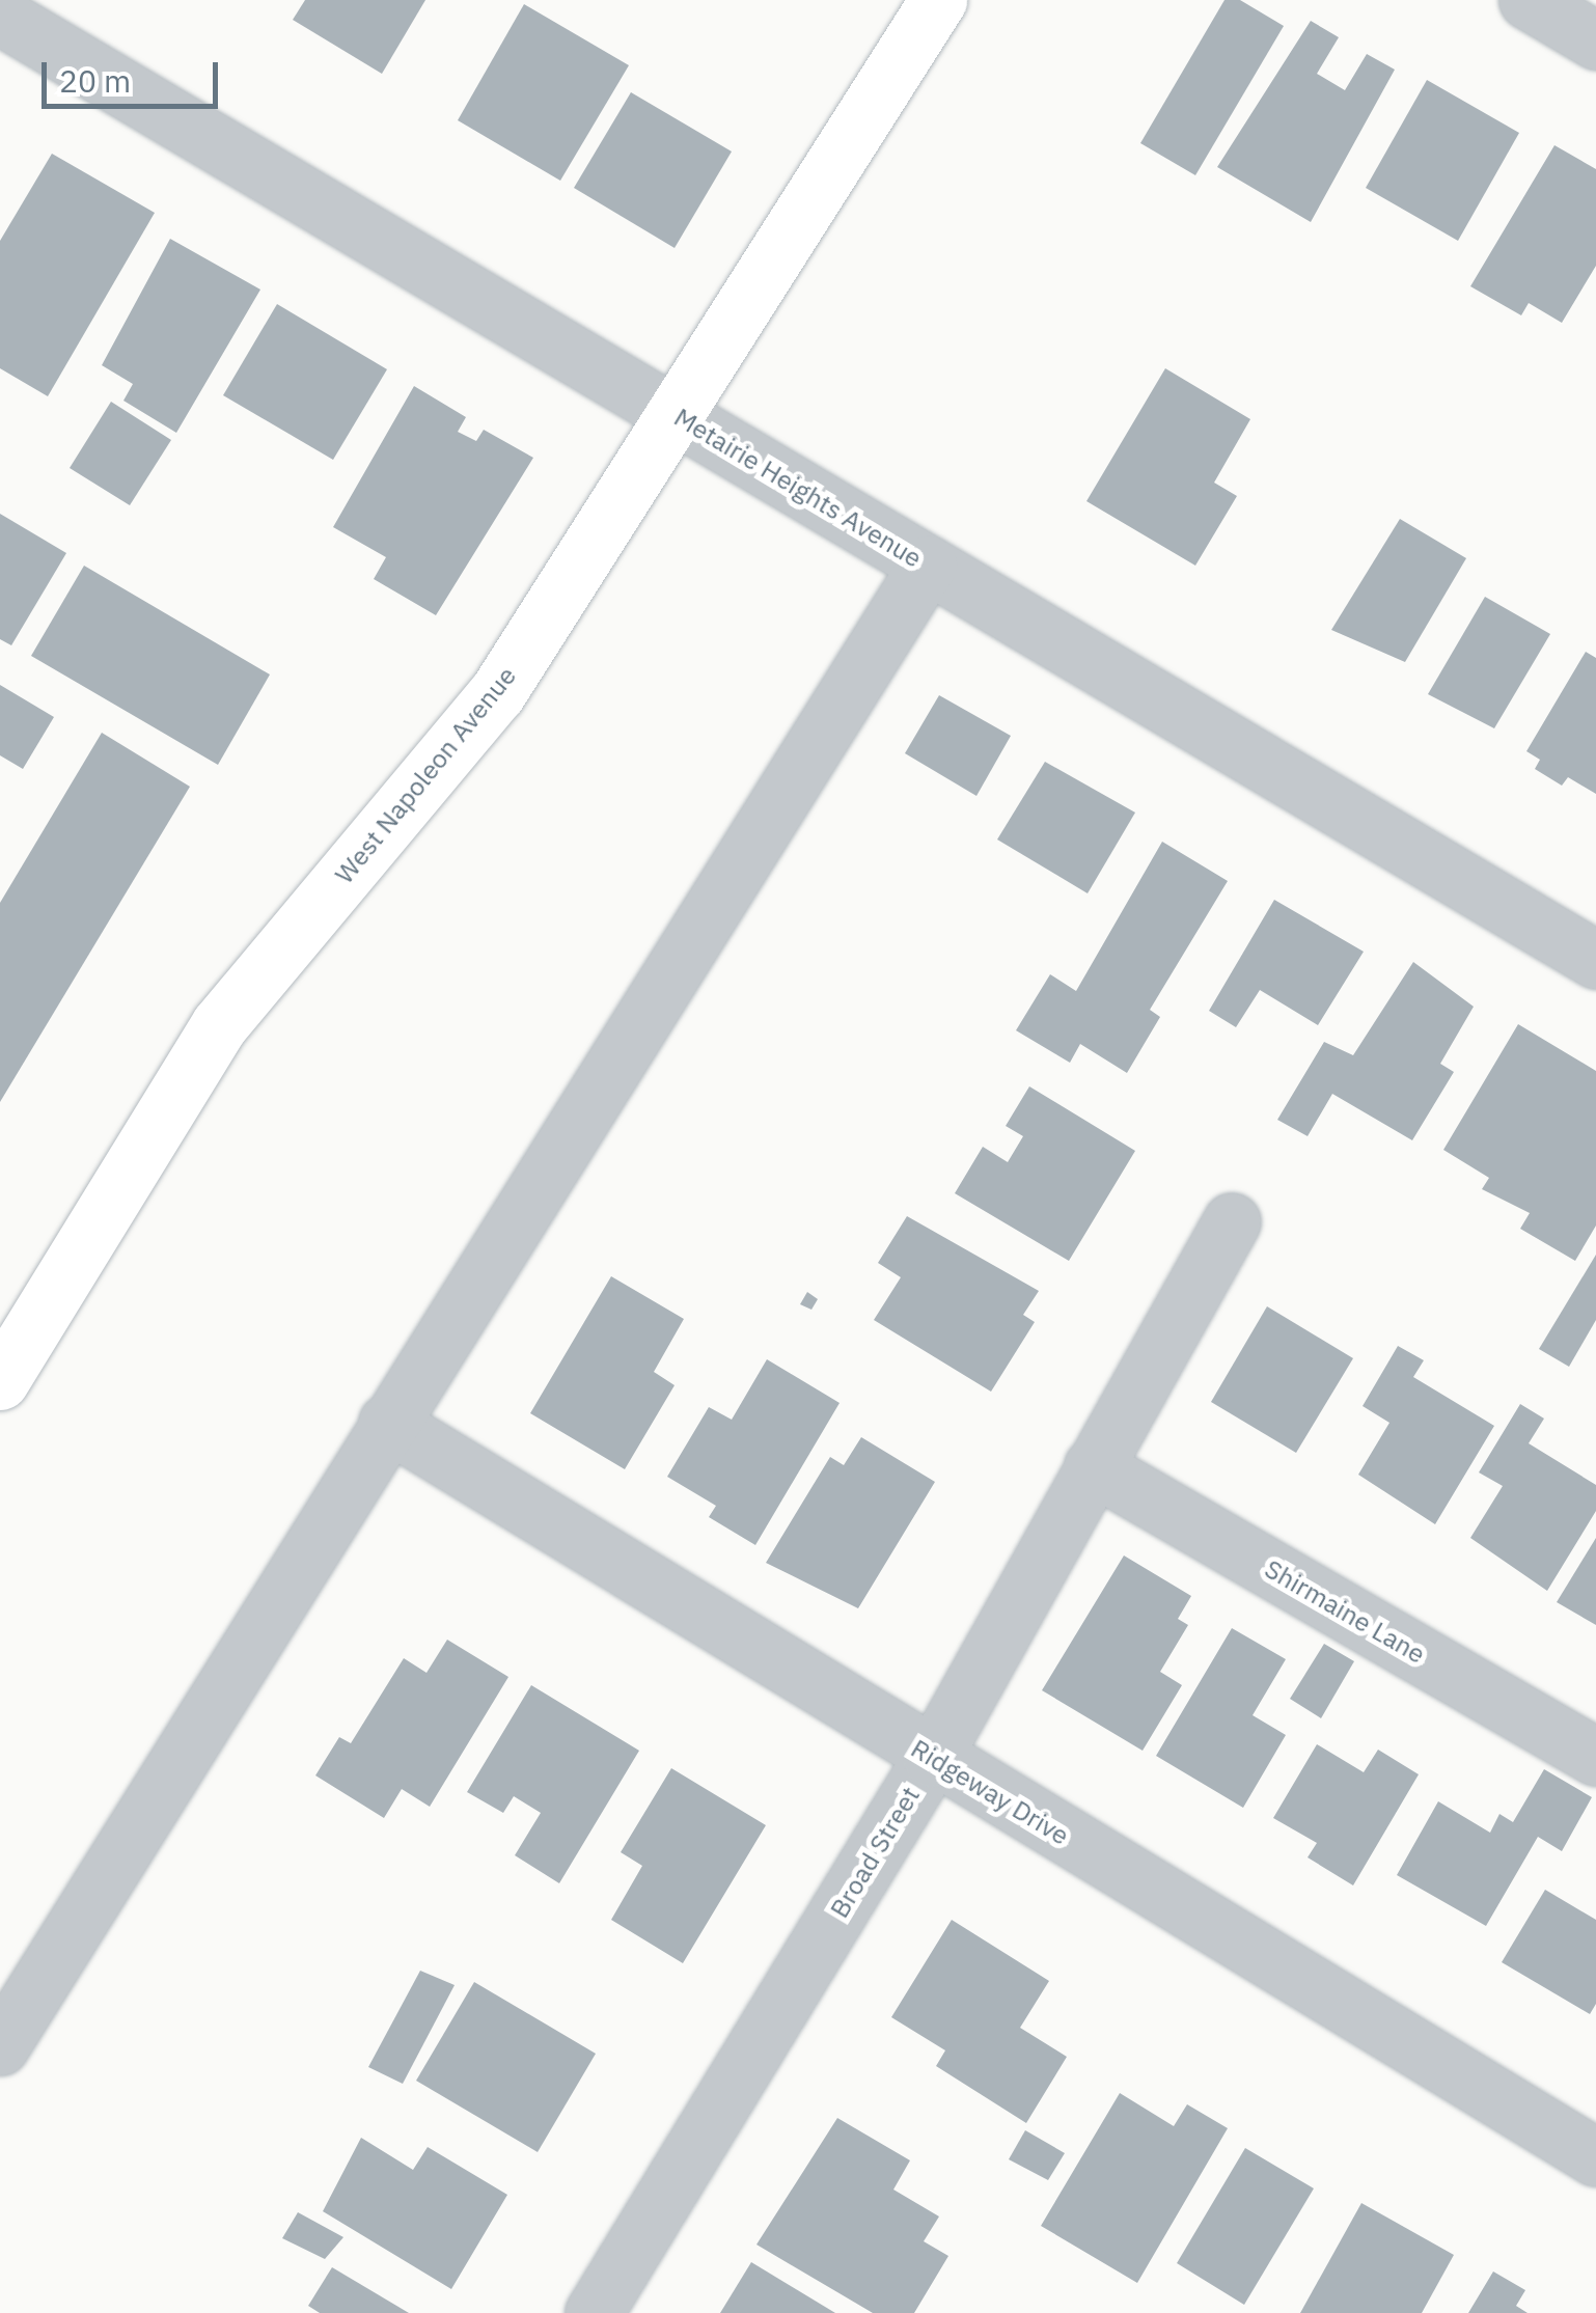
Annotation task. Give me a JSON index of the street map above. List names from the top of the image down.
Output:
{
  "streets": {
    "street": [
      "Metairie Heights Avenue",
      "West Napoleon Avenue",
      "Shirmaine Lane",
      "Ridgeway Drive",
      "Broad Street"
    ]
  },
  "crossings": [
    ["Metairie Heights Avenue", "West Napoleon Avenue"],
    ["Shirmaine Lane", "Broad Street"],
    ["Ridgeway Drive", "Broad Street"]
  ],
  "scale_bar": "20 m"
}
